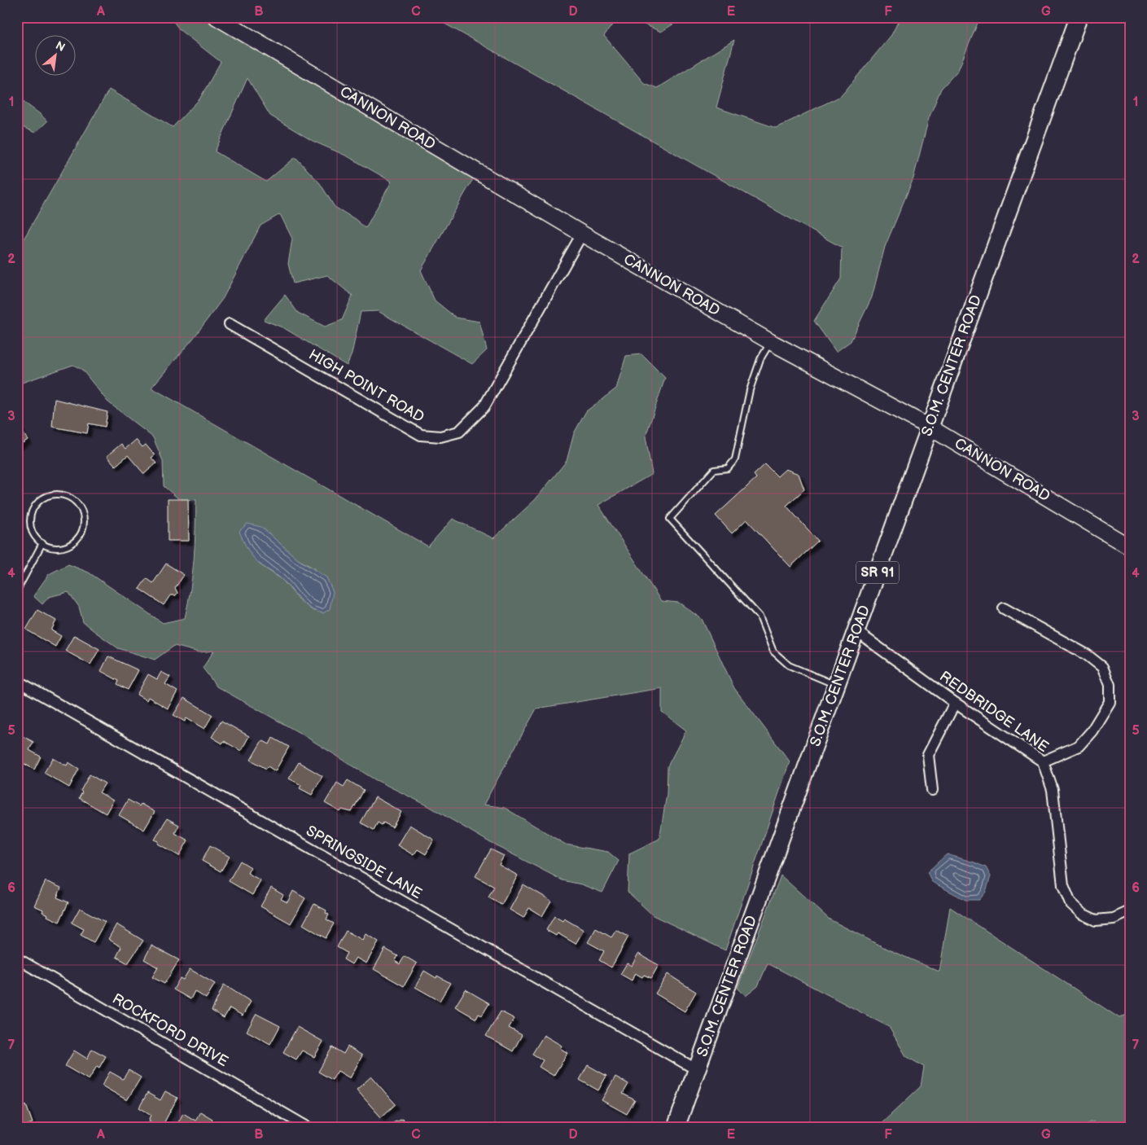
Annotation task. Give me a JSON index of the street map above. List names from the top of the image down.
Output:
{
  "streets": {
    "main road": ["CANNON ROAD", "S.O.M. CENTER ROAD", "SR 91"],
    "street": [
      "HIGH POINT ROAD",
      "REDBRIDGE LANE",
      "SPRINGSIDE LANE",
      "ROCKFORD DRIVE"
    ]
  },
  "crossings": [
    ["CANNON ROAD", "S.O.M. CENTER ROAD"],
    ["CANNON ROAD", "HIGH POINT ROAD"],
    ["S.O.M. CENTER ROAD", "REDBRIDGE LANE"],
    ["S.O.M. CENTER ROAD", "SPRINGSIDE LANE"]
  ],
  "north": "top right",
  "grid": {
    "columns": [
      "A",
      "B",
      "C",
      "D",
      "E",
      "F",
      "G"
    ],
    "rows": [
      "1",
      "2",
      "3",
      "4",
      "5",
      "6",
      "7"
    ]
  }
}
